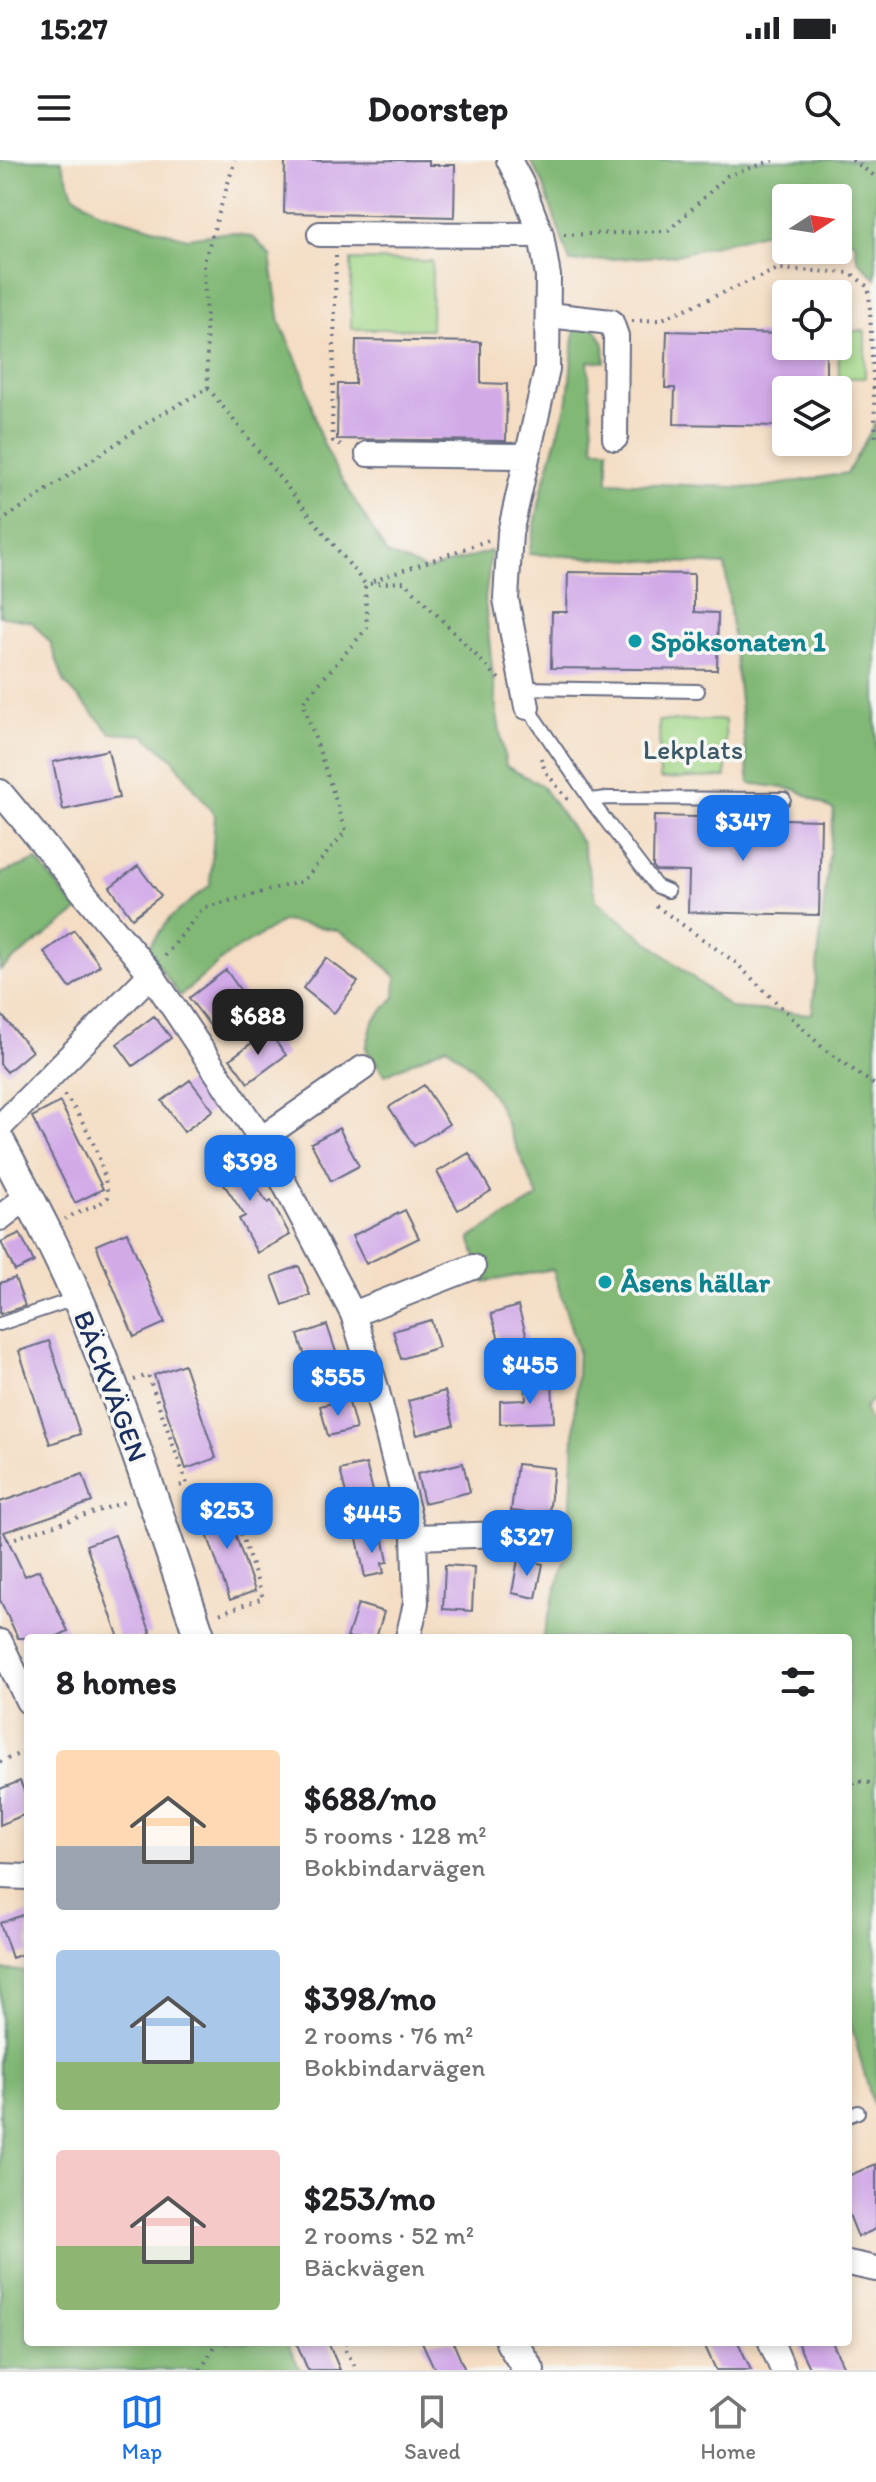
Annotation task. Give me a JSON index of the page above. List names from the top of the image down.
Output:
{
  "streets": {
    "street": ["BÄCKVÄGEN"]
  },
  "parks": ["Lekplats"],
  "places": ["Spöksonaten 1", "Åsens hällar"],
  "north": "right",
  "page": {
    "status": "15:27",
    "header": "Doorstep",
    "price": [
      "$347",
      "$688",
      "$398",
      "$455",
      "$555",
      "$253",
      "$445",
      "$327"
    ],
    "heading": "8 homes",
    "list": [
      {
        "name": "$688/mo",
        "note": "5 rooms · 128 m² · Bokbindarvägen"
      },
      {
        "name": "$398/mo",
        "note": "2 rooms · 76 m² · Bokbindarvägen"
      },
      {
        "name": "$253/mo",
        "note": "2 rooms · 52 m² · Bäckvägen"
      }
    ],
    "tabs": ["Map", "Saved", "Home"]
  }
}
